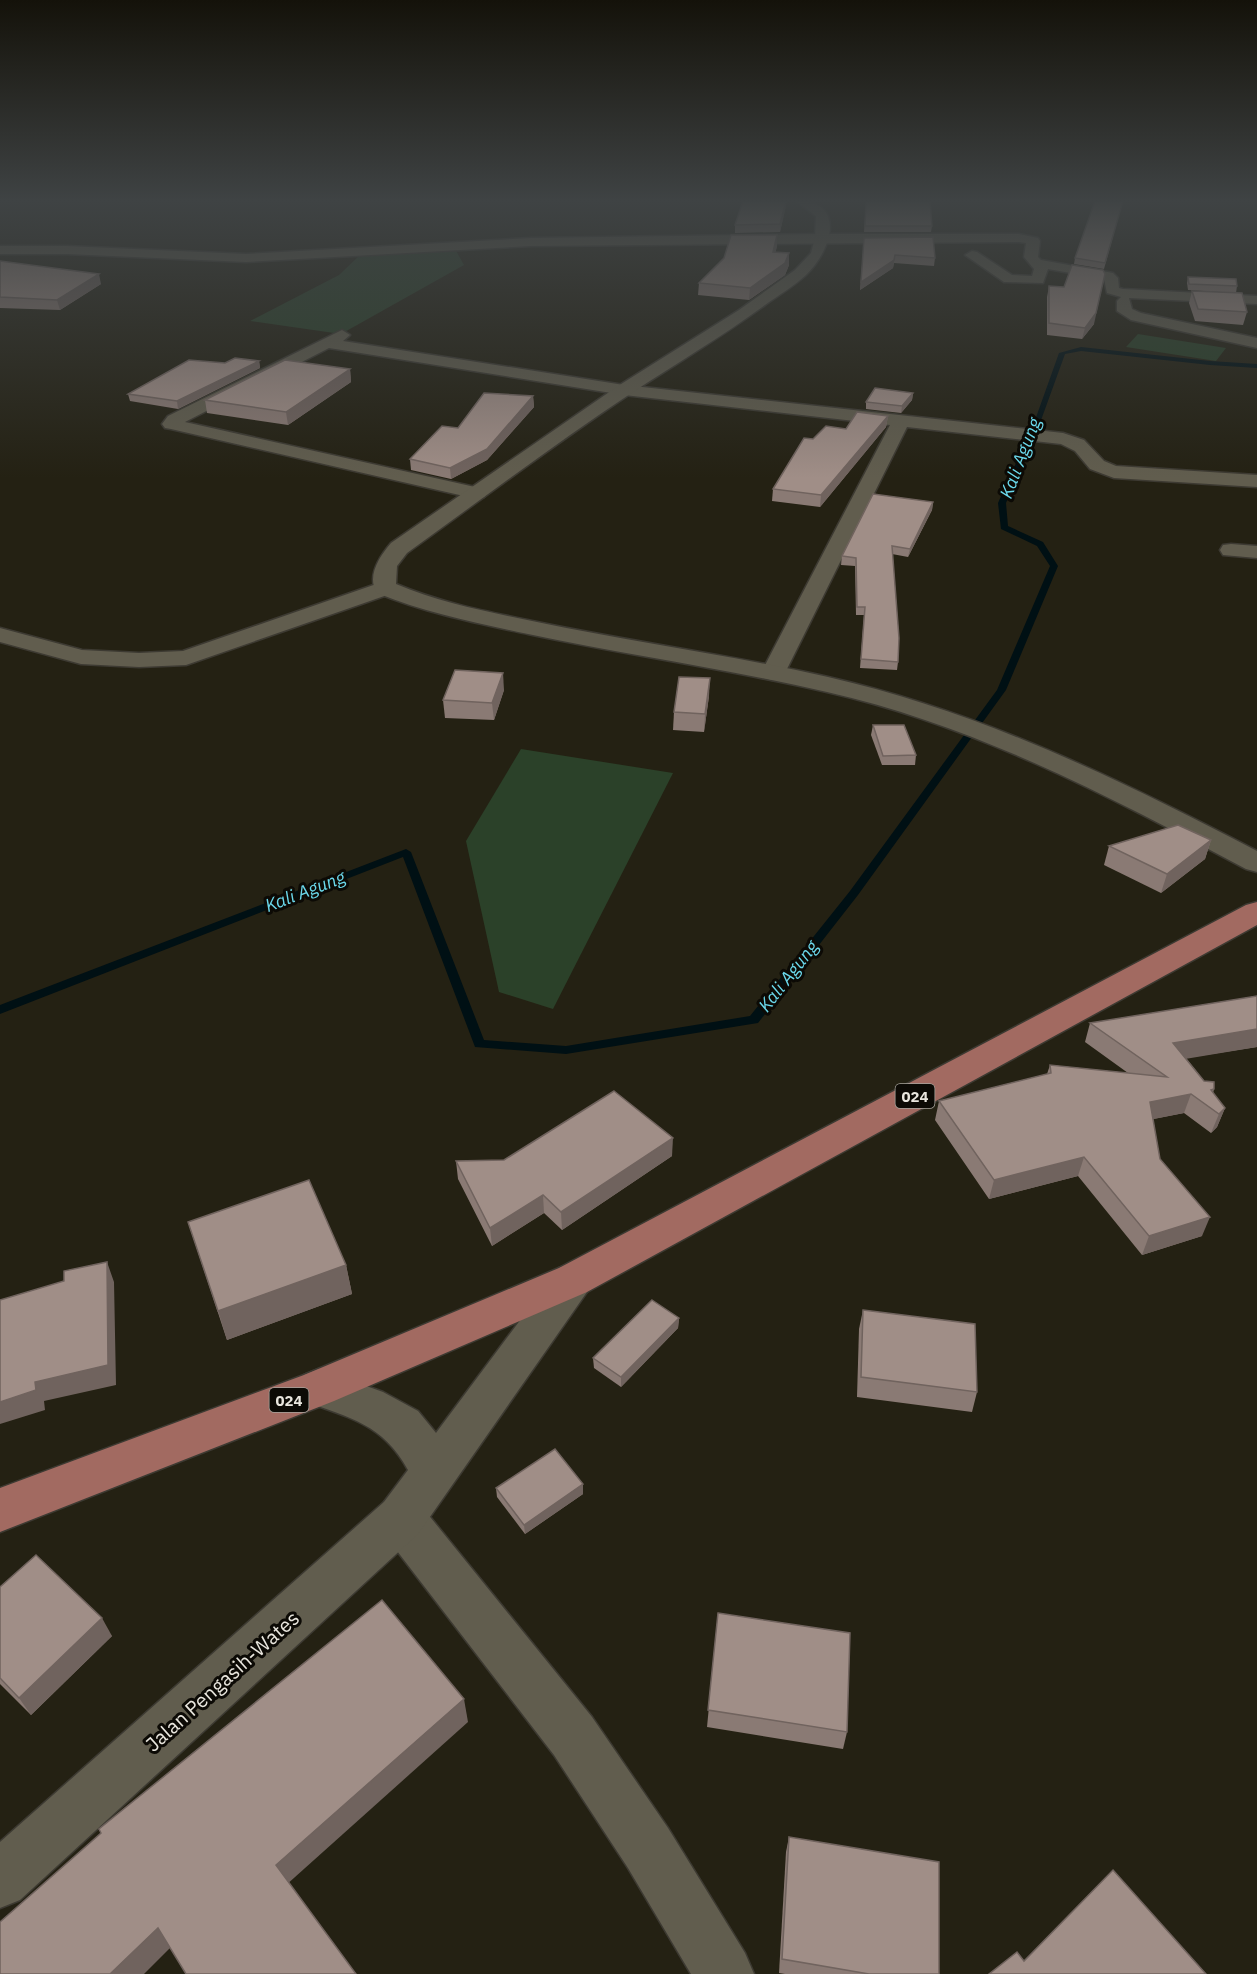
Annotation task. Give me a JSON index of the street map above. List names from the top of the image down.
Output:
{
  "streets": {
    "main road": ["024"],
    "street": ["Jalan Pengasih-Wates"]
  },
  "crossings": [
    ["024", "Jalan Pengasih-Wates"]
  ],
  "water": ["Kali Agung"]
}
